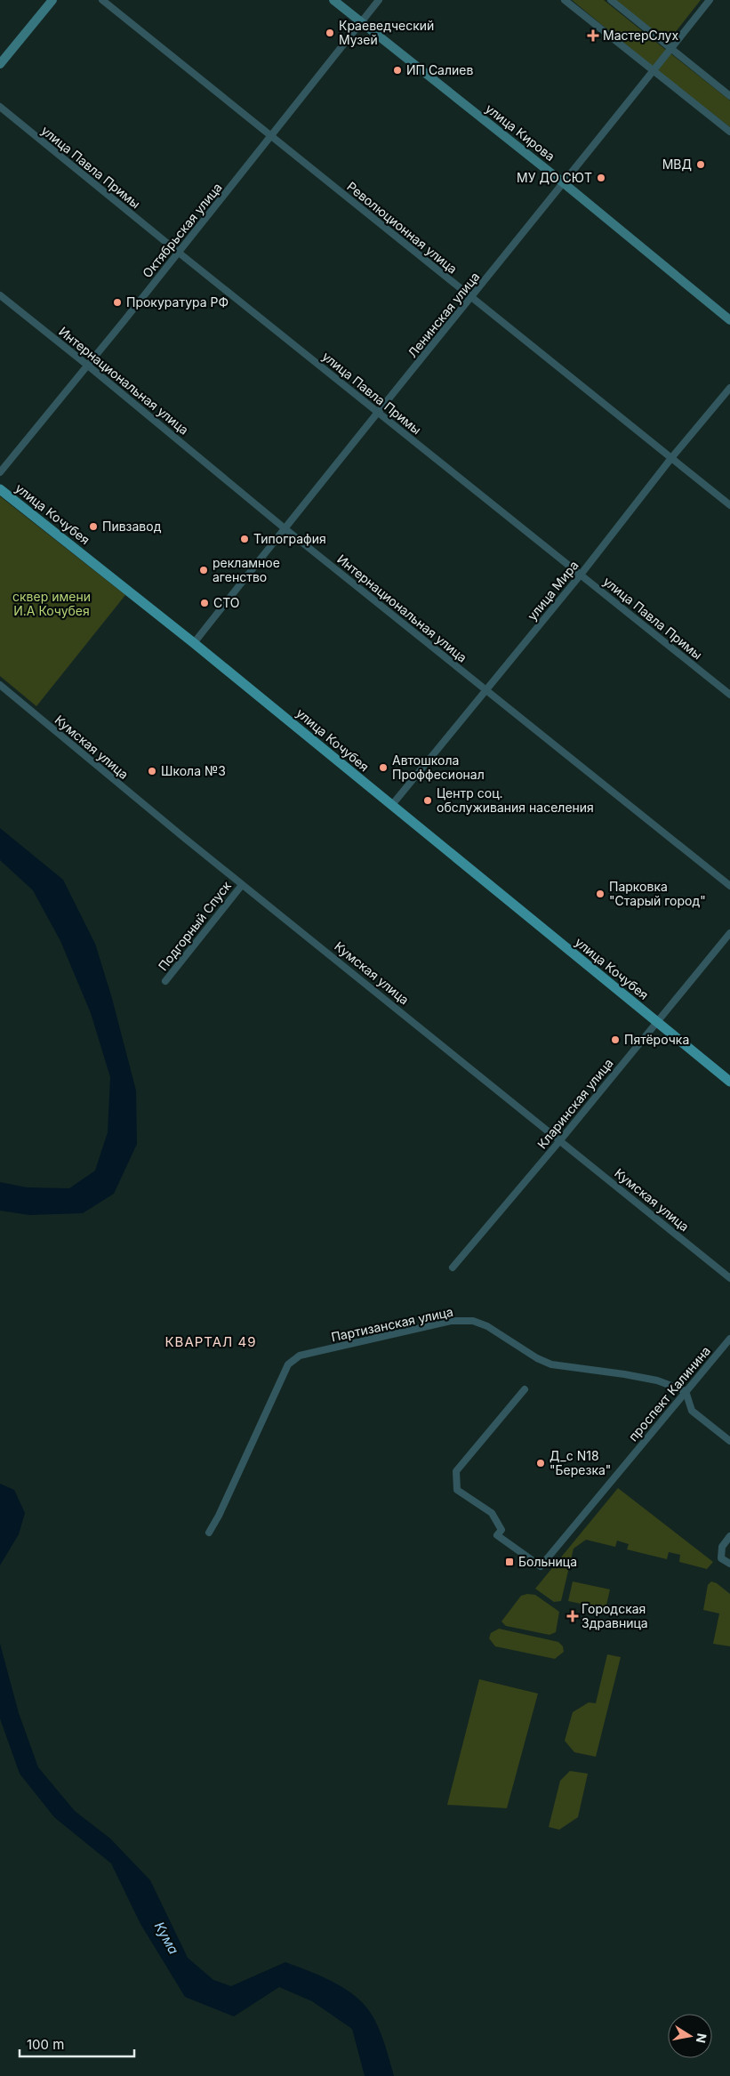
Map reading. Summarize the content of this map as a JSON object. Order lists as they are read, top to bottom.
{
  "streets": {
    "main road": ["улица Кочубея"],
    "street": [
      "улица Кирова",
      "улица Павла Примы",
      "Революционная улица",
      "Октябрьская улица",
      "Ленинская улица",
      "Интернациональная улица",
      "улица Мира",
      "Кумская улица",
      "Подгорный Спуск",
      "Кларинская улица",
      "Партизанская улица",
      "проспект Калинина"
    ]
  },
  "crossings": [
    ["улица Кирова", "Октябрьская улица"],
    ["улица Кирова", "Ленинская улица"],
    ["улица Павла Примы", "Октябрьская улица"],
    ["улица Павла Примы", "Ленинская улица"],
    ["улица Павла Примы", "улица Мира"],
    ["Революционная улица", "Октябрьская улица"],
    ["Революционная улица", "Ленинская улица"],
    ["Революционная улица", "улица Мира"],
    ["Октябрьская улица", "Интернациональная улица"],
    ["Ленинская улица", "Интернациональная улица"],
    ["Ленинская улица", "улица Кочубея"],
    ["Интернациональная улица", "улица Мира"],
    ["улица Кочубея", "улица Мира"],
    ["улица Кочубея", "Кларинская улица"],
    ["Кумская улица", "Подгорный Спуск"],
    ["Кумская улица", "Кларинская улица"],
    ["Партизанская улица", "проспект Калинина"]
  ],
  "districts": ["КВАРТАЛ 49"],
  "water": ["Кума"],
  "parks": ["сквер имени И.А Кочубея"],
  "places": {
    "other": [
      "Краеведческий Музей",
      "ИП Салиев",
      "МВД",
      "МУ ДО СЮТ",
      "Прокуратура РФ",
      "Пивзавод",
      "Типография",
      "рекламное агенство",
      "СТО",
      "Автошкола Проффесионал",
      "Школа №3",
      "Центр соц. обслуживания населения",
      "Парковка \"Старый город\"",
      "Пятёрочка",
      "Д_с N18 \"Березка\""
    ],
    "health": ["МастерСлух", "Городская Здравница"],
    "transit": ["Больница"]
  },
  "scale_bar": "100 m",
  "north": "right"
}
